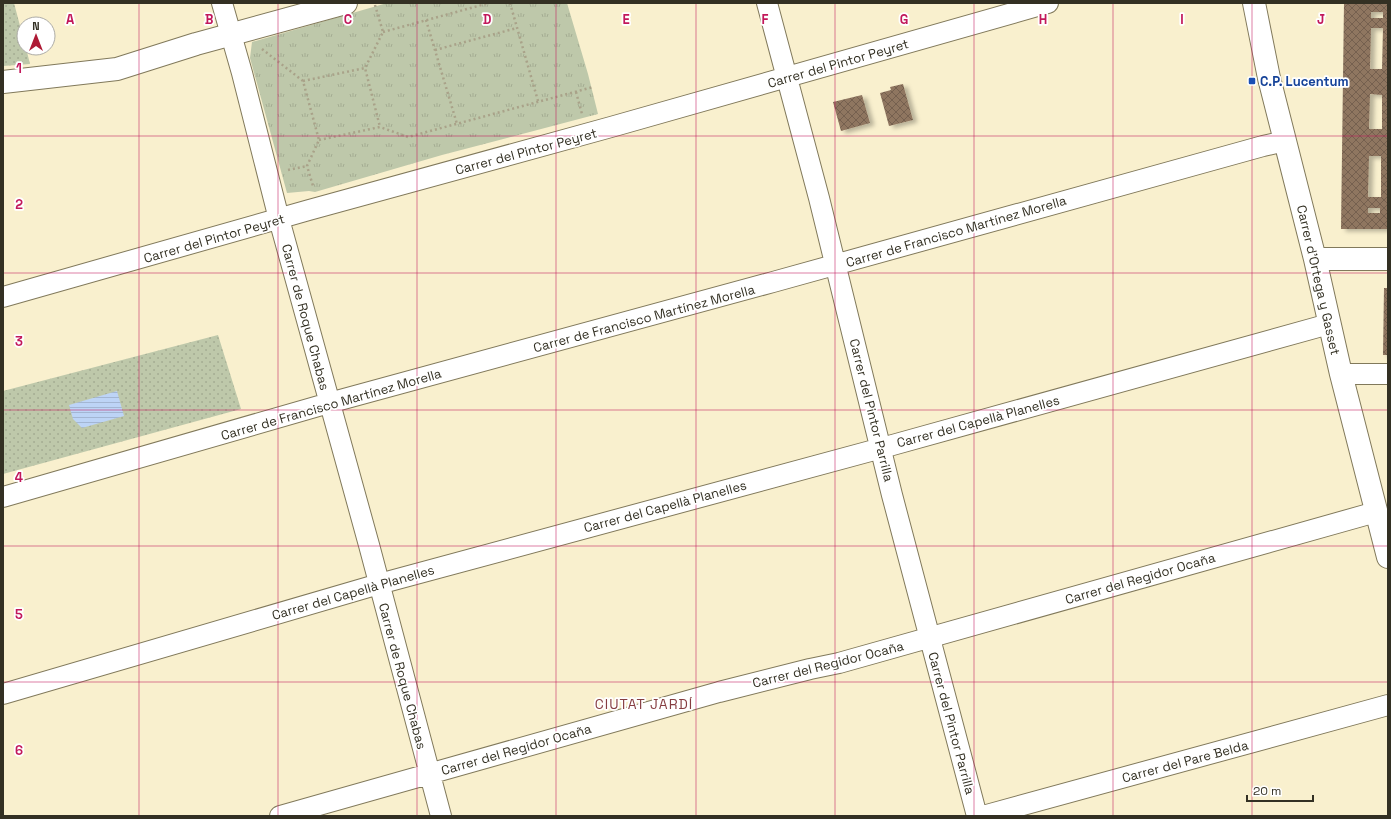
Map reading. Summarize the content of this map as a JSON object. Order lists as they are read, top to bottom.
{
  "streets": {
    "street": [
      "Carrer del Pintor Peyret",
      "Carrer de Francisco Martínez Morella",
      "Carrer d'Ortega y Gasset",
      "Carrer de Roque Chabas",
      "Carrer del Pintor Parrilla",
      "Carrer del Capellà Planelles",
      "Carrer del Regidor Ocaña",
      "Carrer del Pare Belda"
    ]
  },
  "crossings": [
    ["Carrer del Pintor Peyret", "Carrer de Roque Chabas"],
    ["Carrer del Pintor Peyret", "Carrer del Pintor Parrilla"],
    ["Carrer de Francisco Martínez Morella", "Carrer d'Ortega y Gasset"],
    ["Carrer de Francisco Martínez Morella", "Carrer de Roque Chabas"],
    ["Carrer de Francisco Martínez Morella", "Carrer del Pintor Parrilla"],
    ["Carrer d'Ortega y Gasset", "Carrer del Capellà Planelles"],
    ["Carrer d'Ortega y Gasset", "Carrer del Regidor Ocaña"],
    ["Carrer de Roque Chabas", "Carrer del Capellà Planelles"],
    ["Carrer de Roque Chabas", "Carrer del Regidor Ocaña"],
    ["Carrer del Pintor Parrilla", "Carrer del Capellà Planelles"],
    ["Carrer del Pintor Parrilla", "Carrer del Regidor Ocaña"]
  ],
  "districts": ["CIUTAT JARDÍ"],
  "places": {
    "transit": ["C.P. Lucentum"]
  },
  "scale_bar": "20 m",
  "north": "top",
  "grid": {
    "columns": [
      "A",
      "B",
      "C",
      "D",
      "E",
      "F",
      "G",
      "H",
      "I",
      "J"
    ],
    "rows": [
      "1",
      "2",
      "3",
      "4",
      "5",
      "6"
    ]
  }
}
